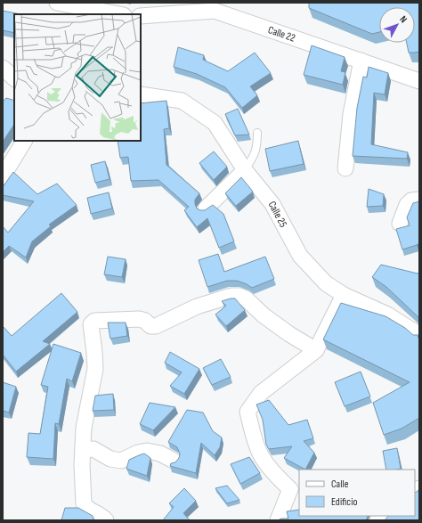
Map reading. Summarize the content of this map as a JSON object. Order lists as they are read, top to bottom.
{
  "streets": {
    "street": ["Calle 22", "Calle 25"]
  },
  "legend": ["Calle", "Edificio"],
  "north": "top right"
}
